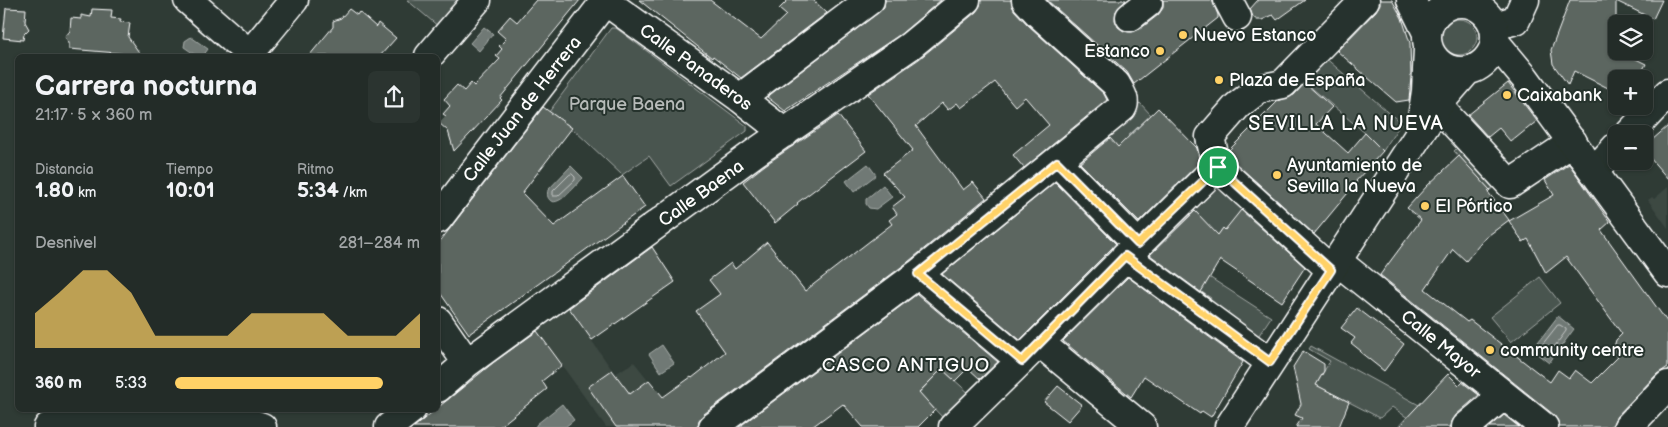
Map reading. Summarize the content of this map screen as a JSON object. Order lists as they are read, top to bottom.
{
  "streets": {
    "street": [
      "Calle Panaderos",
      "Calle Juan de Herrera",
      "Calle Baena",
      "Calle Mayor"
    ]
  },
  "crossings": [
    ["Calle Panaderos", "Calle Juan de Herrera"],
    ["Calle Panaderos", "Calle Baena"]
  ],
  "districts": ["SEVILLA LA NUEVA", "CASCO ANTIGUO"],
  "parks": ["Parque Baena"],
  "places": [
    "Nuevo Estanco",
    "Estanco",
    "Plaza de España",
    "Caixabank",
    "Ayuntamiento de Sevilla la Nueva",
    "El Pórtico",
    "community centre"
  ],
  "page": {
    "map_buttons": ["+", "−"],
    "heading": ["Carrera nocturna", "21:17 · 5 × 360 m"],
    "stats": [
      ["Distancia", "1.80 km"],
      ["Tiempo", "10:01"],
      ["Ritmo", "5:34 /km"]
    ],
    "chart": ["Desnivel", "281–284 m"],
    "list": [
      {
        "name": "360 m",
        "note": "5:33"
      }
    ]
  }
}
